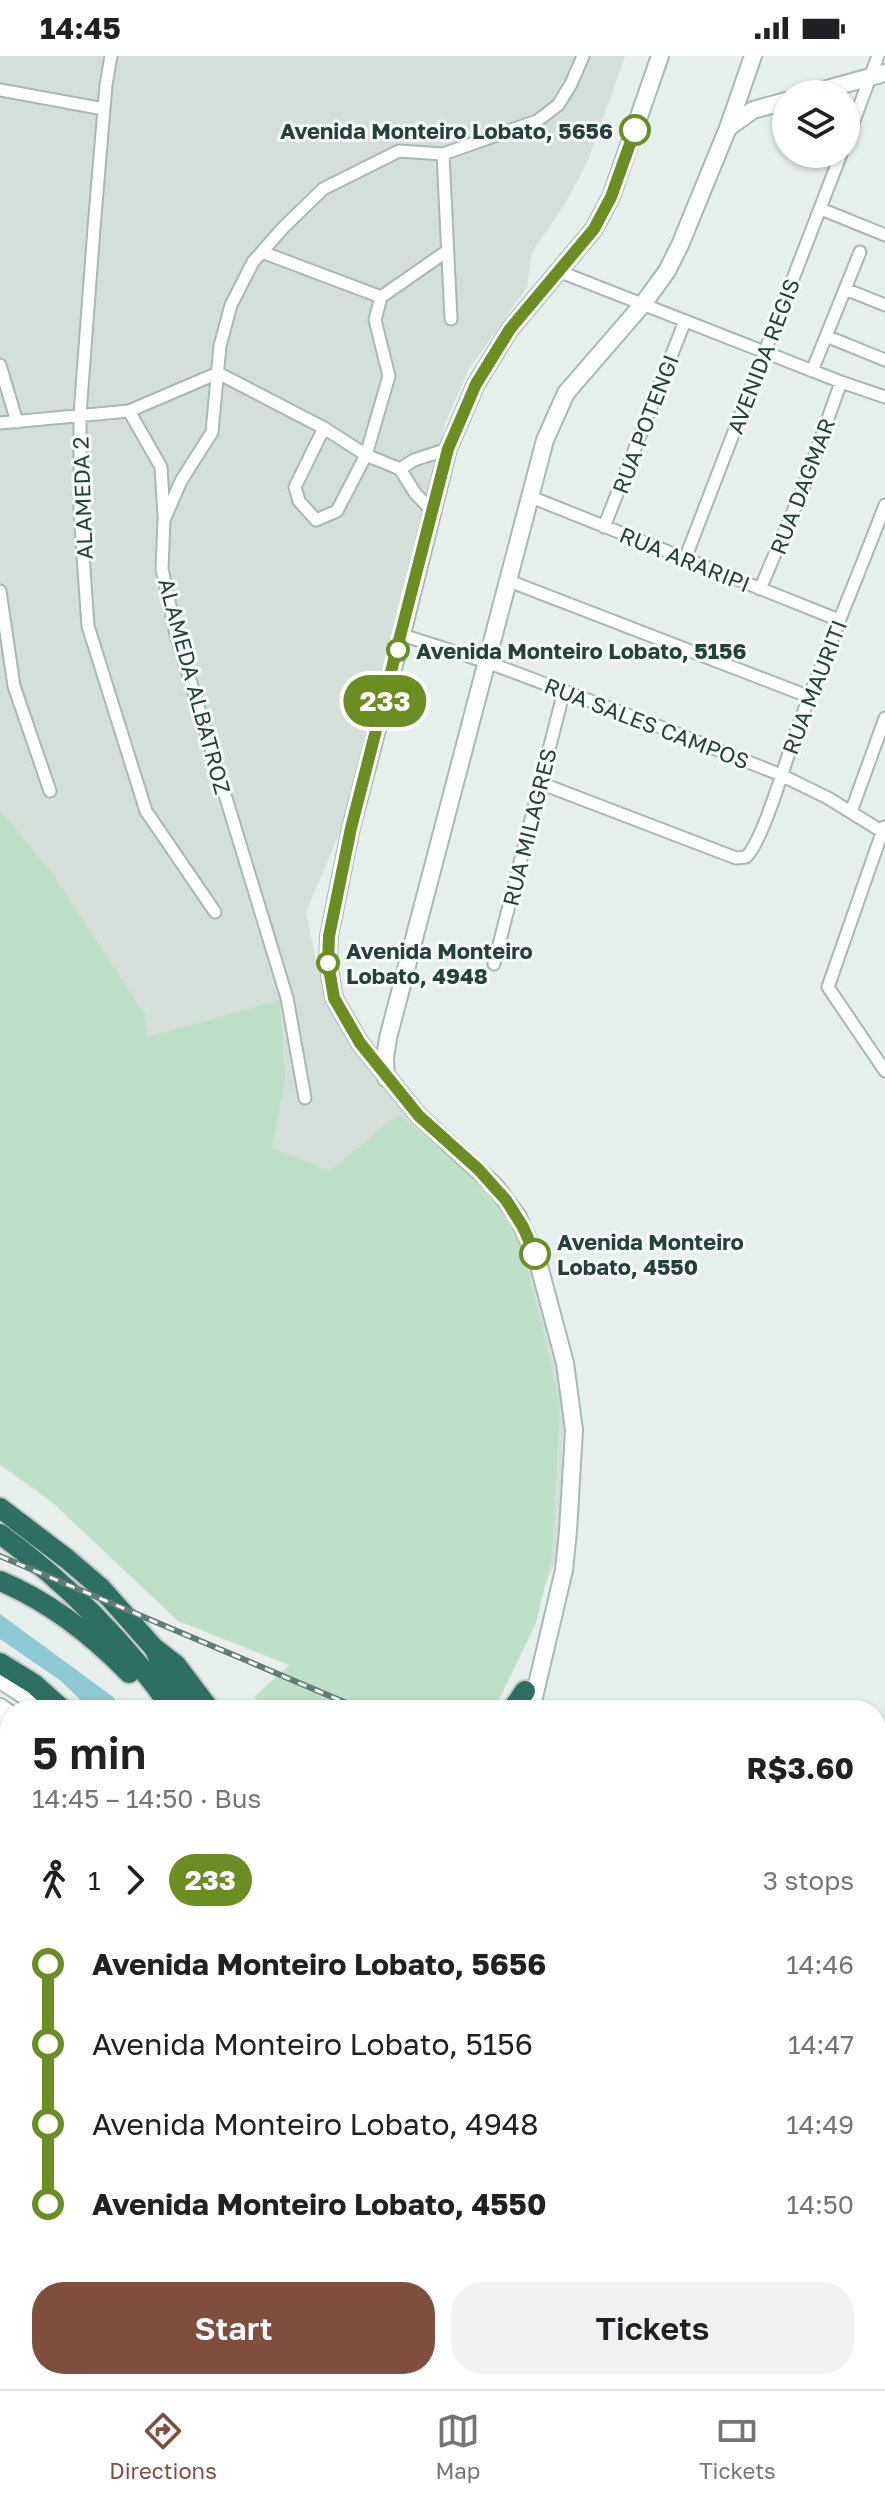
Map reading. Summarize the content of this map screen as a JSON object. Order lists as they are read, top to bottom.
{
  "streets": {
    "street": [
      "AVENIDA REGIS",
      "RUA POTENGI",
      "RUA DAGMAR",
      "ALAMEDA 2",
      "RUA ARARIPI",
      "ALAMEDA ALBATROZ",
      "RUA MAURITI",
      "RUA SALES CAMPOS",
      "RUA MILAGRES"
    ]
  },
  "crossings": [
    ["AVENIDA REGIS", "RUA ARARIPI"],
    ["RUA POTENGI", "RUA ARARIPI"],
    ["RUA DAGMAR", "RUA ARARIPI"],
    ["RUA ARARIPI", "RUA MAURITI"],
    ["RUA MAURITI", "RUA SALES CAMPOS"],
    ["RUA MAURITI", "RUA MILAGRES"],
    ["RUA SALES CAMPOS", "RUA MILAGRES"]
  ],
  "places": [
    "Avenida Monteiro Lobato, 5656",
    "Avenida Monteiro Lobato, 5156",
    "Avenida Monteiro Lobato, 4948",
    "Avenida Monteiro Lobato, 4550"
  ],
  "lines": ["bus line 233"],
  "page": {
    "status": "14:45",
    "on_map": "233",
    "heading": ["5 min", "14:45 – 14:50 · Bus", "R$3.60"],
    "legs": ["1", "233", "3 stops"],
    "list": [
      {
        "name": "Avenida Monteiro Lobato, 5656",
        "value": "14:46"
      },
      {
        "name": "Avenida Monteiro Lobato, 5156",
        "value": "14:47"
      },
      {
        "name": "Avenida Monteiro Lobato, 4948",
        "value": "14:49"
      },
      {
        "name": "Avenida Monteiro Lobato, 4550",
        "value": "14:50"
      }
    ],
    "buttons": ["Start", "Tickets"],
    "tabs": ["Directions", "Map", "Tickets"]
  }
}
